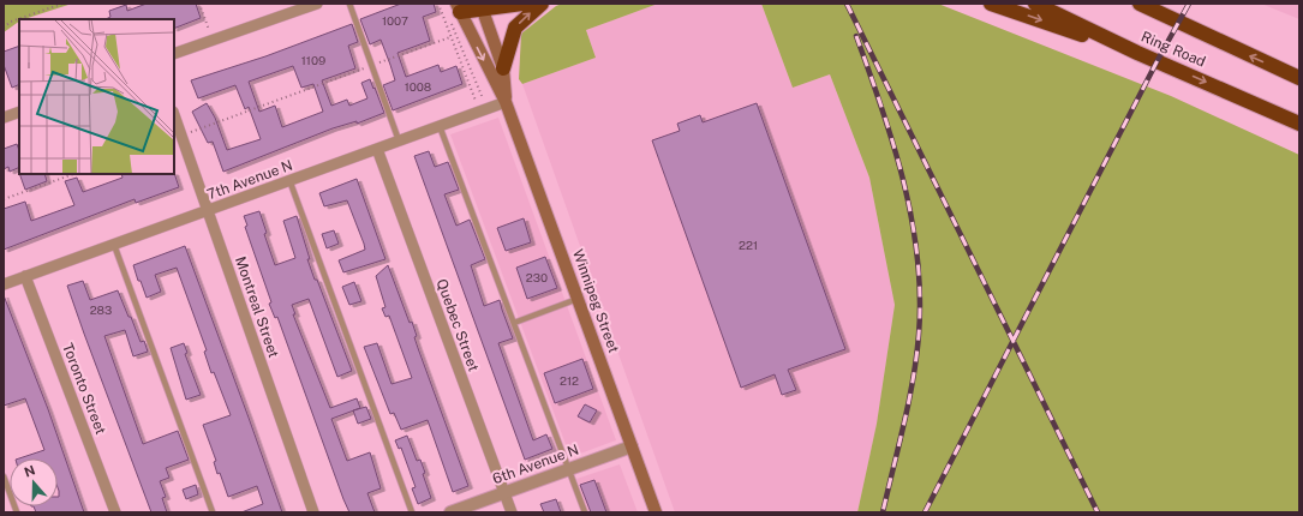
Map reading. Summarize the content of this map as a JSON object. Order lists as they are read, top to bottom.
{
  "streets": {
    "highway": ["Ring Road"],
    "main road": ["Winnipeg Street"],
    "street": [
      "7th Avenue N",
      "Montreal Street",
      "Quebec Street",
      "Toronto Street",
      "6th Avenue N"
    ]
  },
  "crossings": [
    ["7th Avenue N", "Winnipeg Street"],
    ["7th Avenue N", "Montreal Street"],
    ["7th Avenue N", "Quebec Street"],
    ["7th Avenue N", "Toronto Street"],
    ["Winnipeg Street", "6th Avenue N"],
    ["Quebec Street", "6th Avenue N"]
  ],
  "house_numbers": [
    "1007",
    "1109",
    "1008",
    "221",
    "230",
    "283",
    "212"
  ],
  "north": "top"
}
